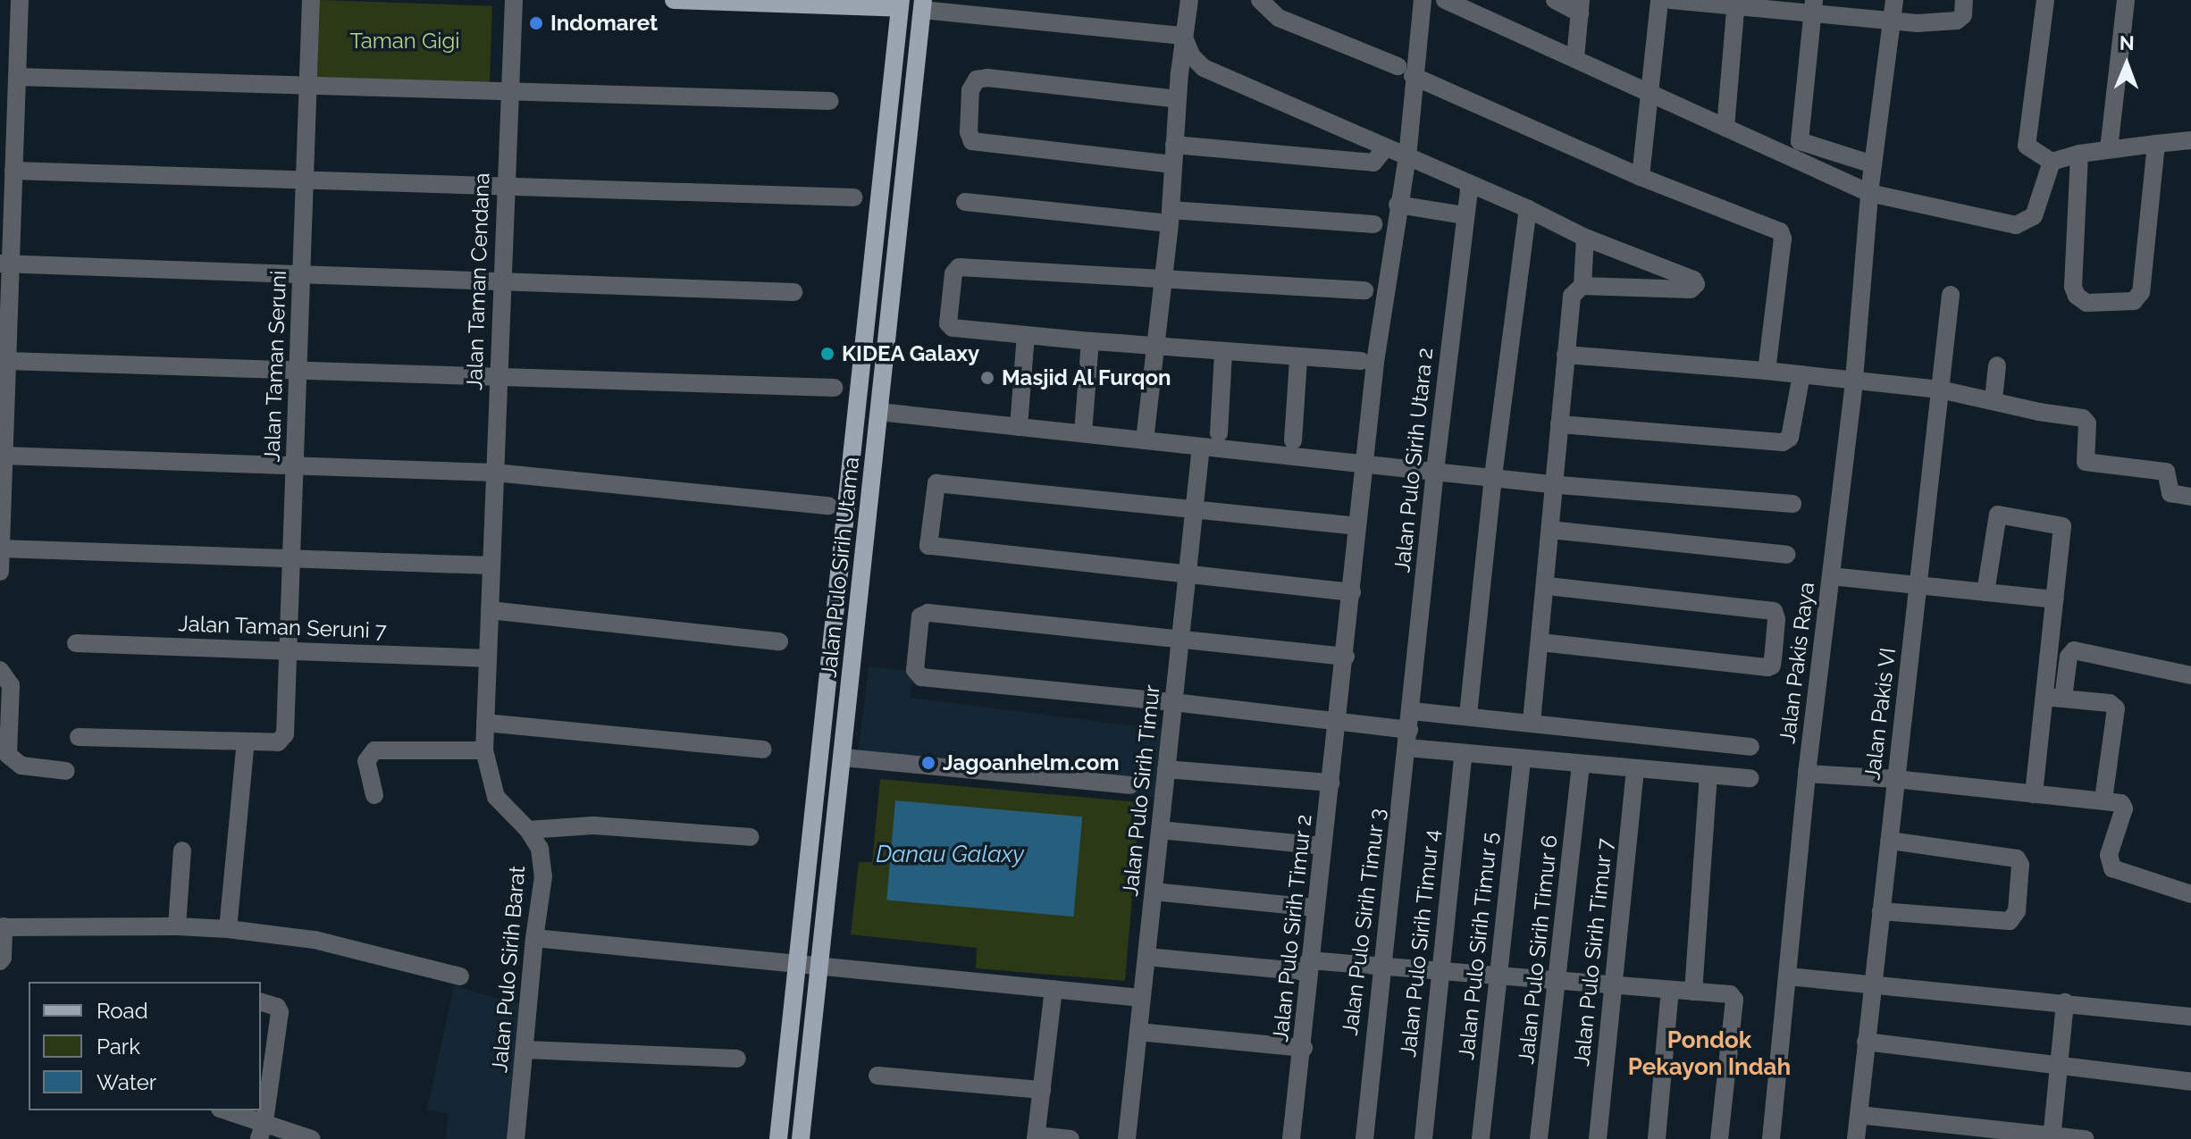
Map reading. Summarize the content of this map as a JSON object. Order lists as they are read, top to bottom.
{
  "streets": {
    "main road": ["Jalan Pulo Sirih Utama"],
    "street": [
      "Jalan Taman Cendana",
      "Jalan Taman Seruni",
      "Jalan Pulo Sirih Utara 2",
      "Jalan Taman Seruni 7",
      "Jalan Pakis Raya",
      "Jalan Pakis VI",
      "Jalan Pulo Sirih Timur",
      "Jalan Pulo Sirih Timur 3",
      "Jalan Pulo Sirih Timur 2",
      "Jalan Pulo Sirih Timur 4",
      "Jalan Pulo Sirih Timur 5",
      "Jalan Pulo Sirih Timur 6",
      "Jalan Pulo Sirih Timur 7",
      "Jalan Pulo Sirih Barat"
    ]
  },
  "crossings": [
    ["Jalan Taman Cendana", "Jalan Pulo Sirih Barat"],
    ["Jalan Taman Seruni", "Jalan Taman Seruni 7"],
    ["Jalan Pulo Sirih Utara 2", "Jalan Pulo Sirih Timur 3"],
    ["Jalan Taman Seruni 7", "Jalan Pulo Sirih Barat"]
  ],
  "districts": ["Pondok Pekayon Indah"],
  "water": ["Danau Galaxy"],
  "parks": ["Taman Gigi"],
  "places": [
    "Indomaret",
    "KIDEA Galaxy",
    "Masjid Al Furqon",
    "Jagoanhelm.com"
  ],
  "legend": ["Road", "Park", "Water"],
  "north": "top"
}
